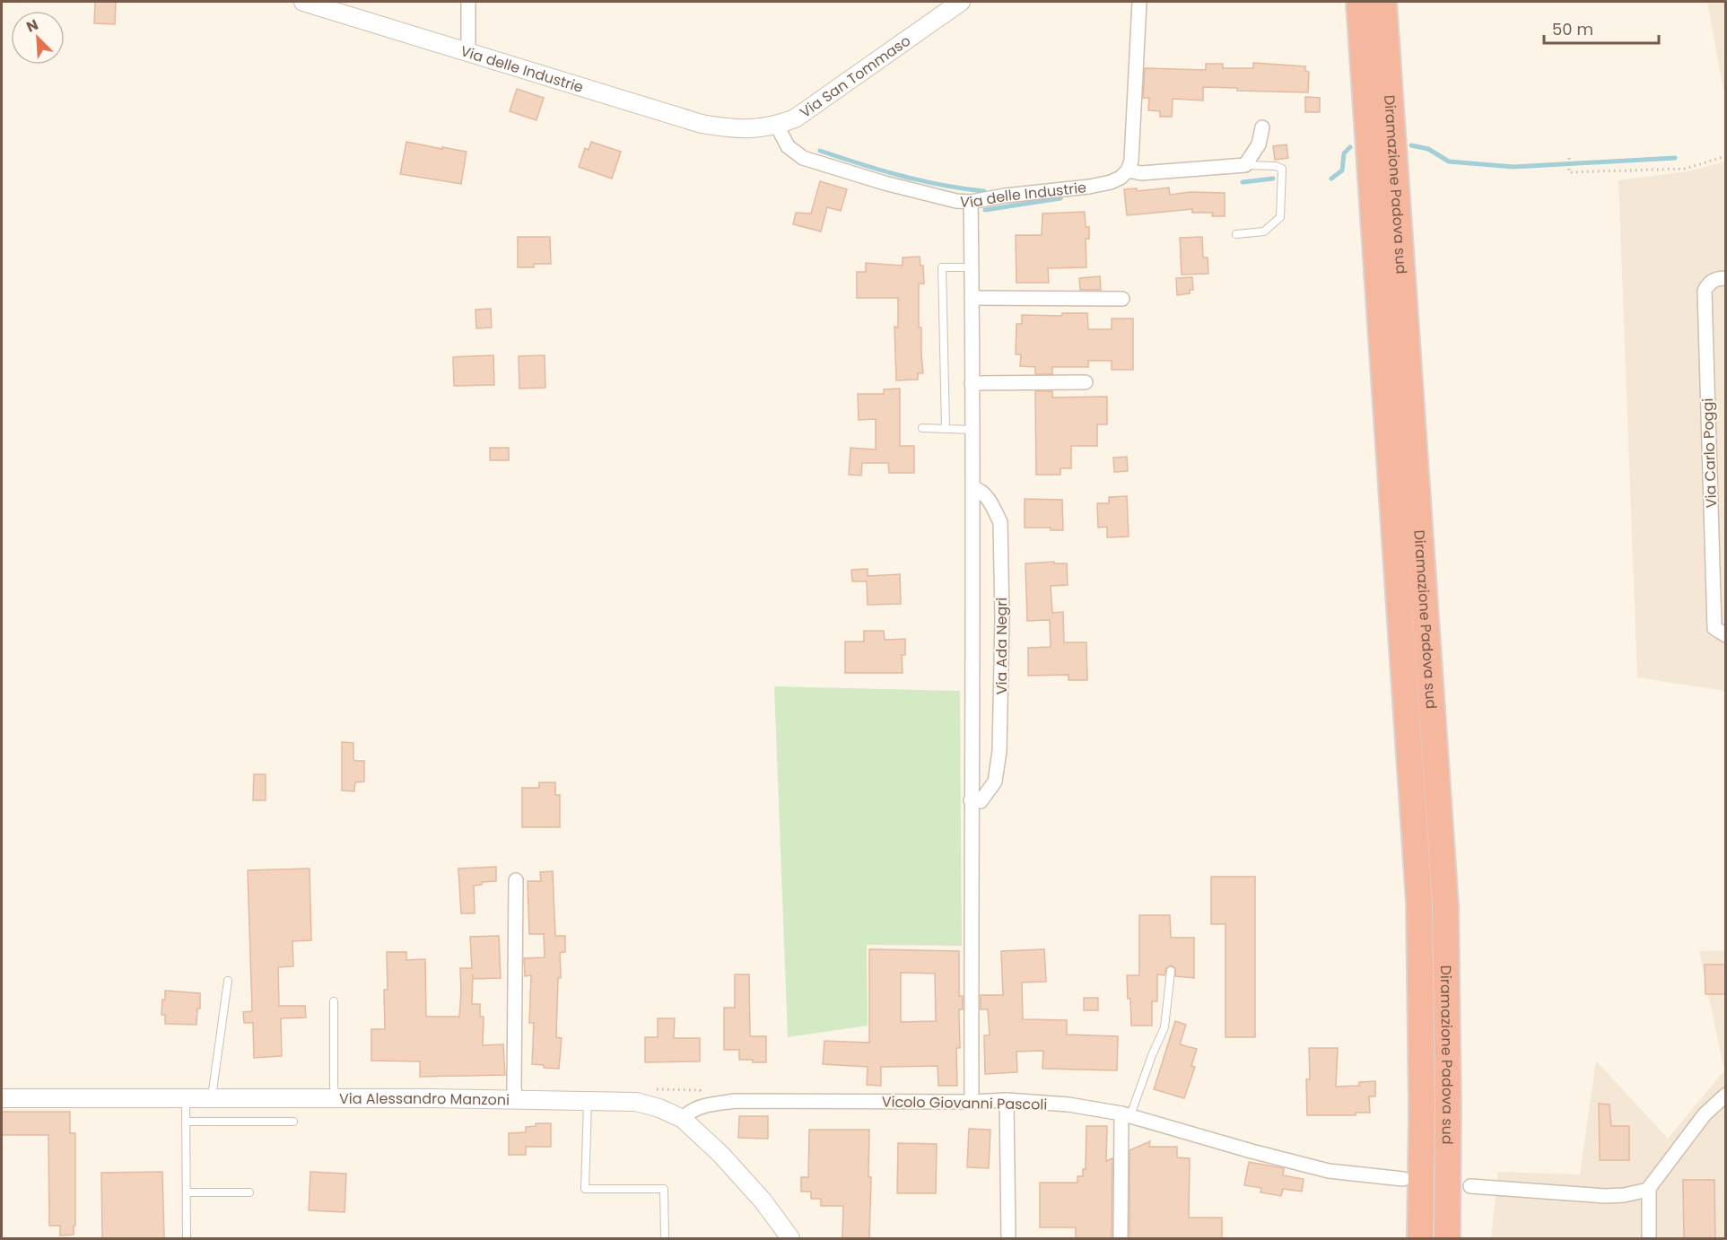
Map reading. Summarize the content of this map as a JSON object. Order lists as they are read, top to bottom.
{
  "streets": {
    "highway": ["Diramazione Padova sud"],
    "street": [
      "Via delle Industrie",
      "Via San Tommaso",
      "Via Carlo Poggi",
      "Via Ada Negri",
      "Via Alessandro Manzoni",
      "Vicolo Giovanni Pascoli"
    ]
  },
  "crossings": [
    ["Via delle Industrie", "Via San Tommaso"],
    ["Via delle Industrie", "Via Ada Negri"],
    ["Via Ada Negri", "Vicolo Giovanni Pascoli"],
    ["Via Alessandro Manzoni", "Vicolo Giovanni Pascoli"]
  ],
  "scale_bar": "50 m",
  "north": "top left"
}
